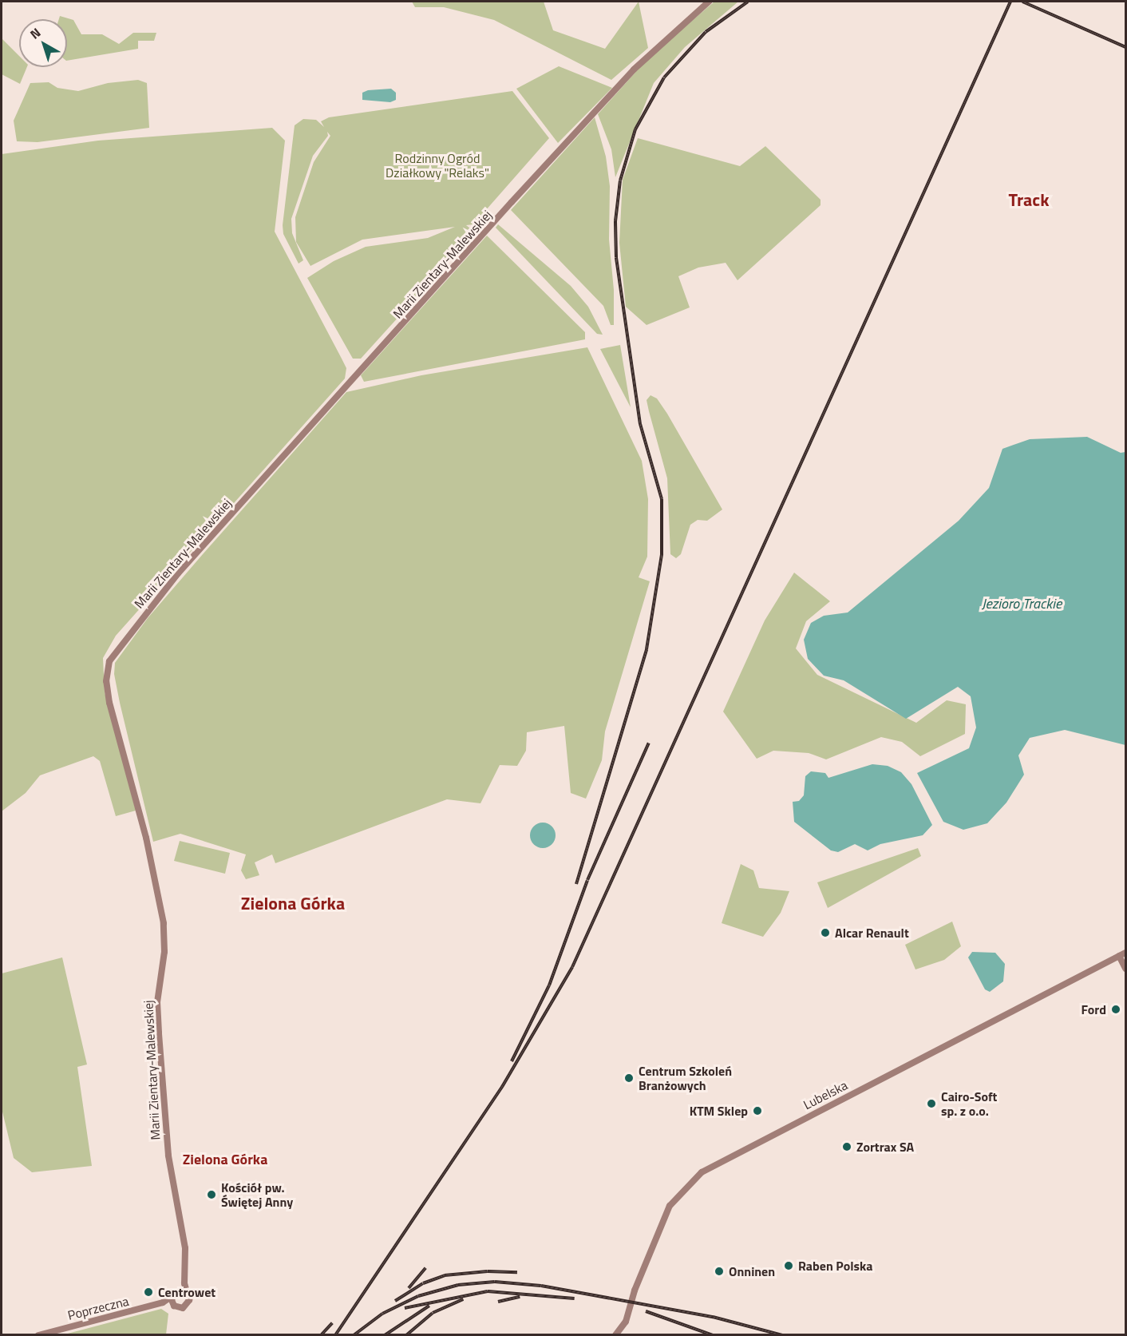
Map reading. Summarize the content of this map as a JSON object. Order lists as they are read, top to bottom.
{
  "streets": {
    "street": ["Marii Zientary-Malewskiej", "Lubelska", "Poprzeczna"]
  },
  "crossings": [
    ["Marii Zientary-Malewskiej", "Poprzeczna"]
  ],
  "districts": ["Track", "Zielona Górka", "Zielona Górka"],
  "water": ["Jezioro Trackie"],
  "parks": ["Rodzinny Ogród Działkowy \"Relaks\""],
  "places": [
    "Alcar Renault",
    "Ford",
    "Centrum Szkoleń Branżowych",
    "Cairo-Soft sp. z o.o.",
    "KTM Sklep",
    "Zortrax SA",
    "Kościół pw. Świętej Anny",
    "Raben Polska",
    "Onninen",
    "Centrowet"
  ],
  "north": "top left"
}
